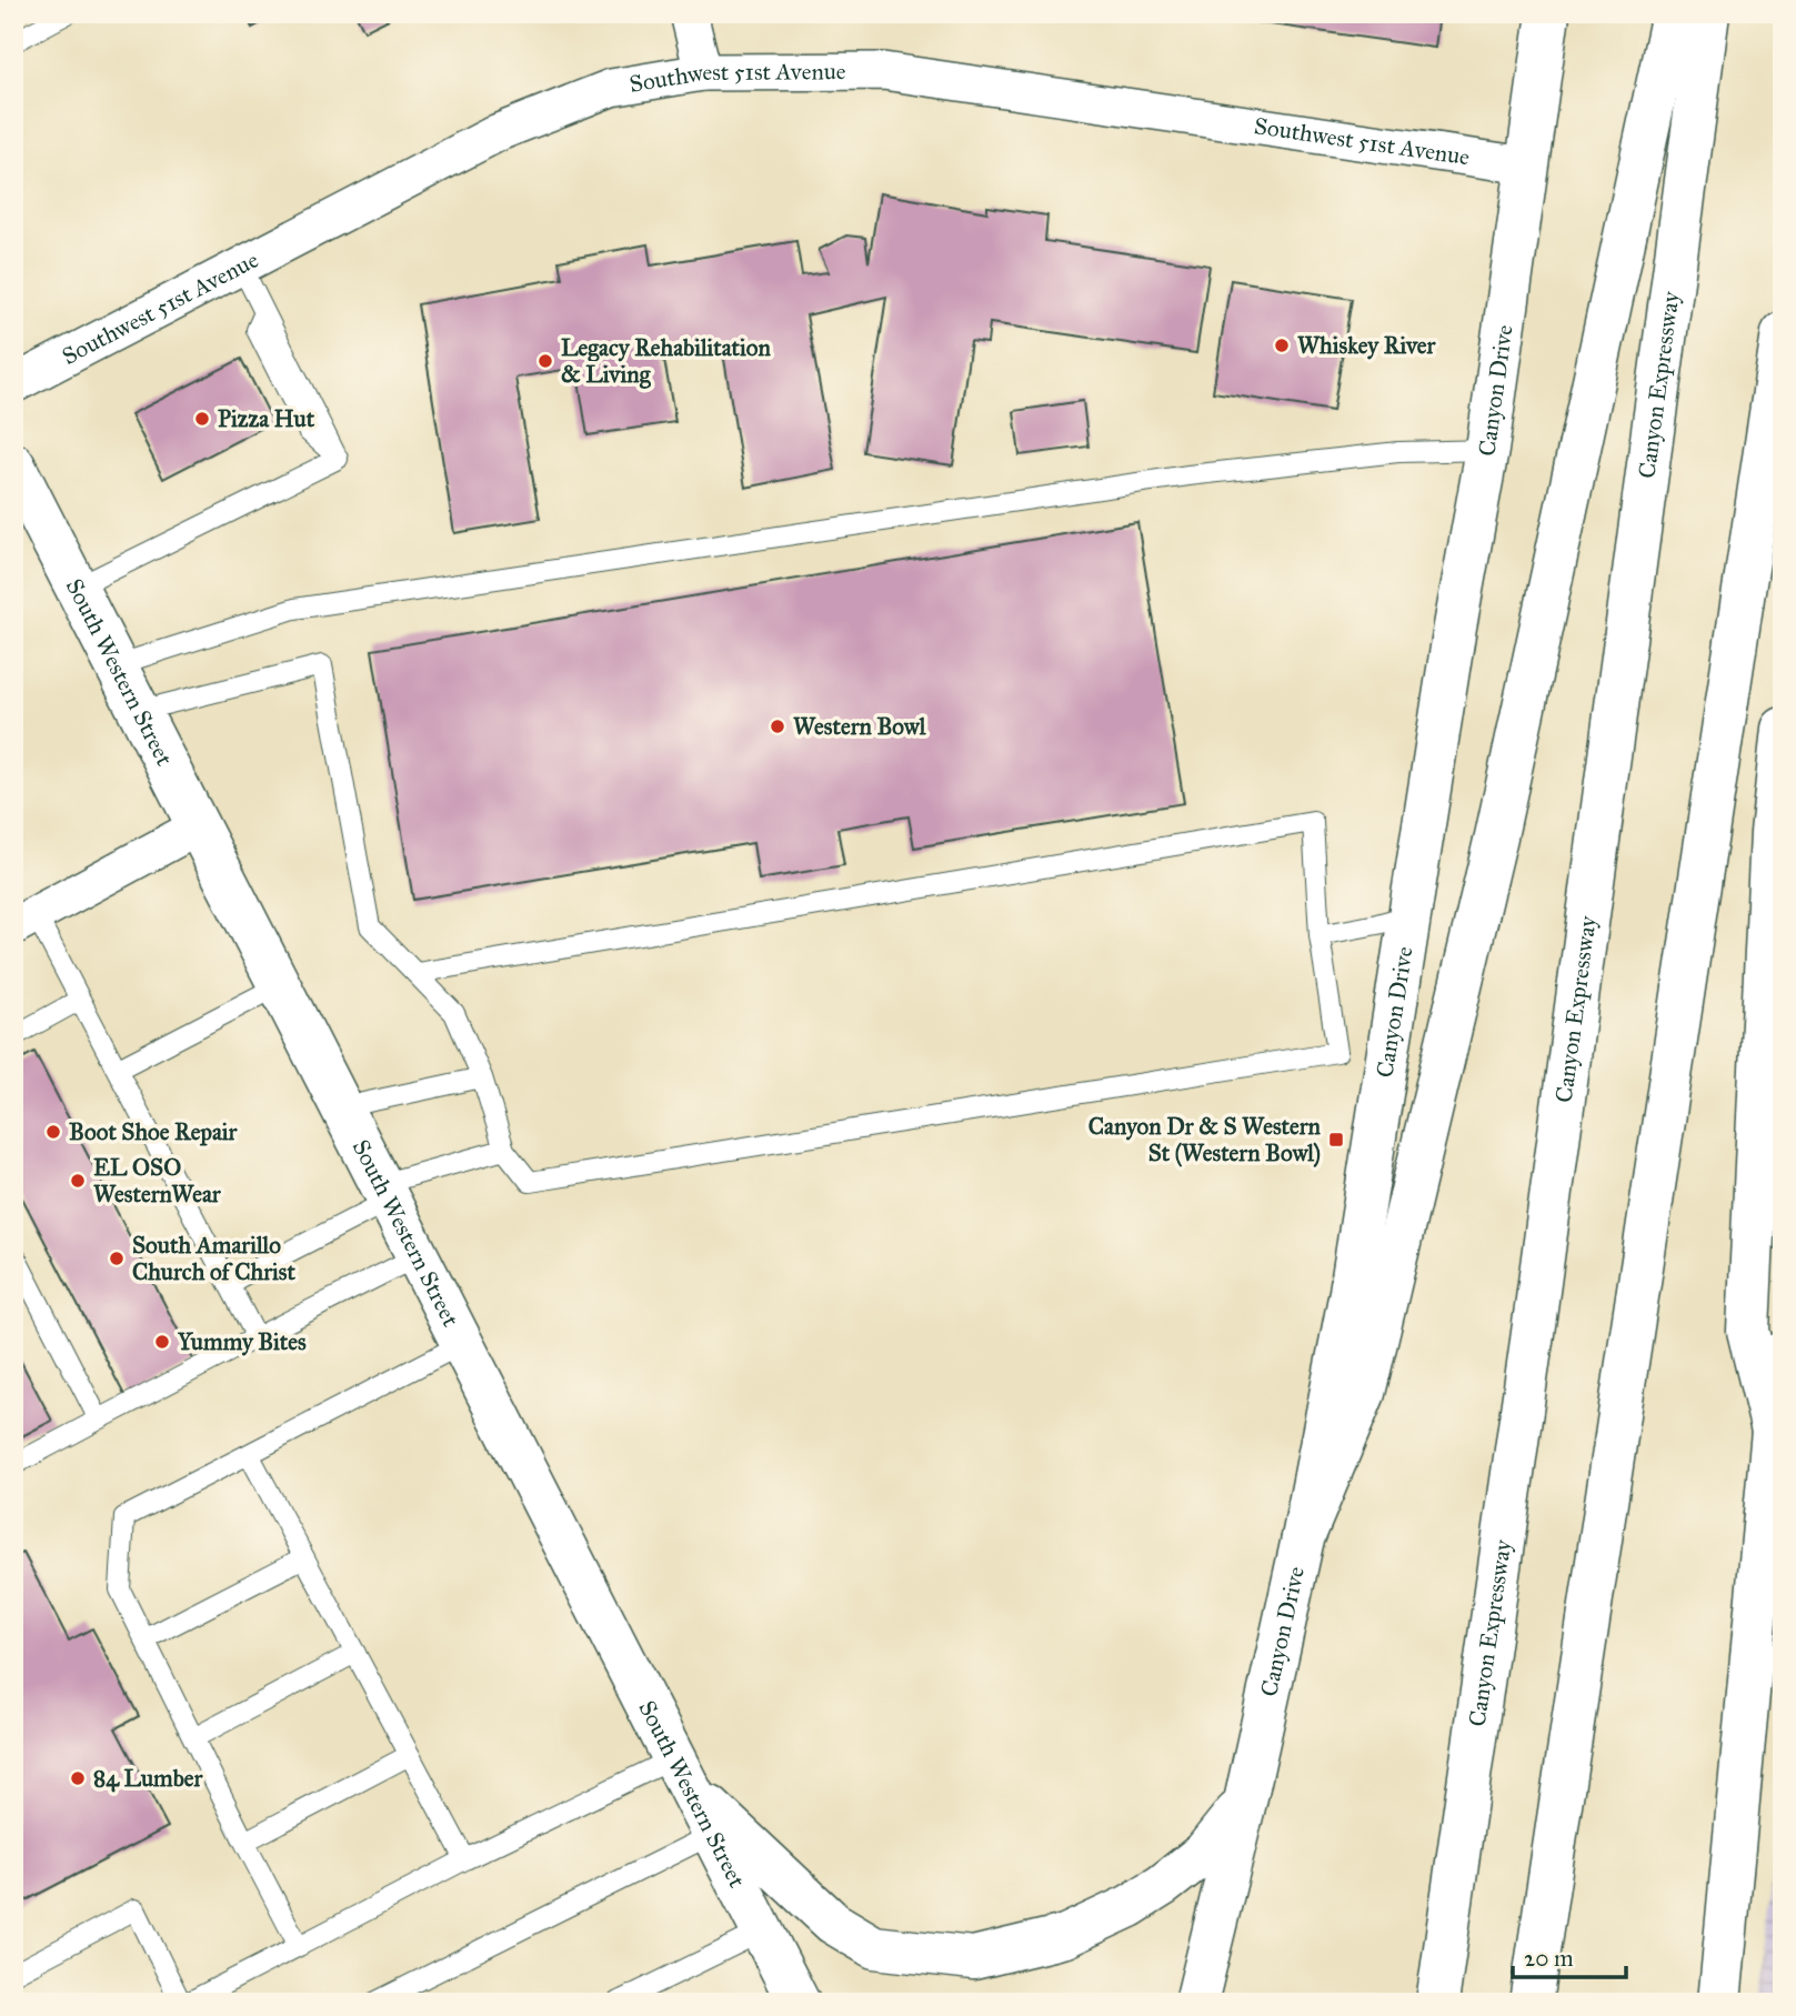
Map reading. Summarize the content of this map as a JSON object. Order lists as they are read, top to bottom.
{
  "streets": {
    "main road": ["Canyon Expressway", "Canyon Drive", "South Western Street"],
    "street": ["Southwest 51st Avenue"]
  },
  "crossings": [
    ["Southwest 51st Avenue", "Canyon Drive"]
  ],
  "places": {
    "other": [
      "Whiskey River",
      "Legacy Rehabilitation & Living",
      "Pizza Hut",
      "Western Bowl",
      "Boot Shoe Repair",
      "EL OSO WesternWear",
      "South Amarillo Church of Christ",
      "Yummy Bites",
      "84 Lumber"
    ],
    "transit": ["Canyon Dr & S Western St (Western Bowl)"]
  },
  "scale_bar": "20 m"
}
